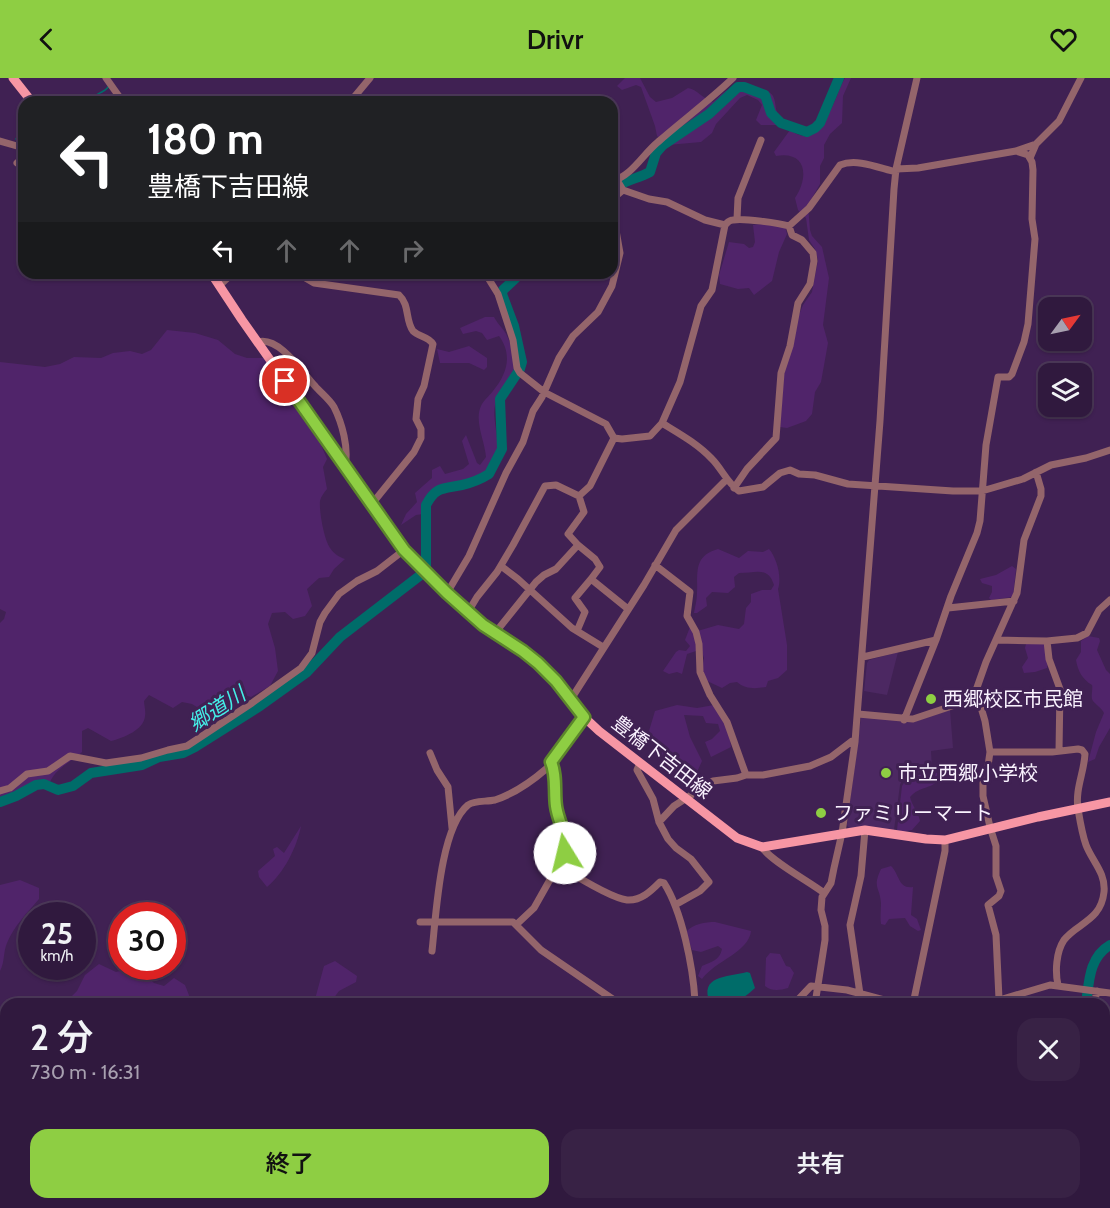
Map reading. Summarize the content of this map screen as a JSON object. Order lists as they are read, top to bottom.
{
  "streets": {
    "main road": ["豊橋下吉田線"]
  },
  "water": ["郷道川"],
  "places": ["西郷校区市民館", "市立西郷小学校", "ファミリーマート"],
  "north": "top right",
  "page": {
    "header": "Drivr",
    "turn": ["180 m", "豊橋下吉田線"],
    "speed": "25 km/h",
    "limit": "30",
    "heading": ["2 分", "730 m · 16:31"],
    "buttons": ["終了", "共有"]
  }
}
